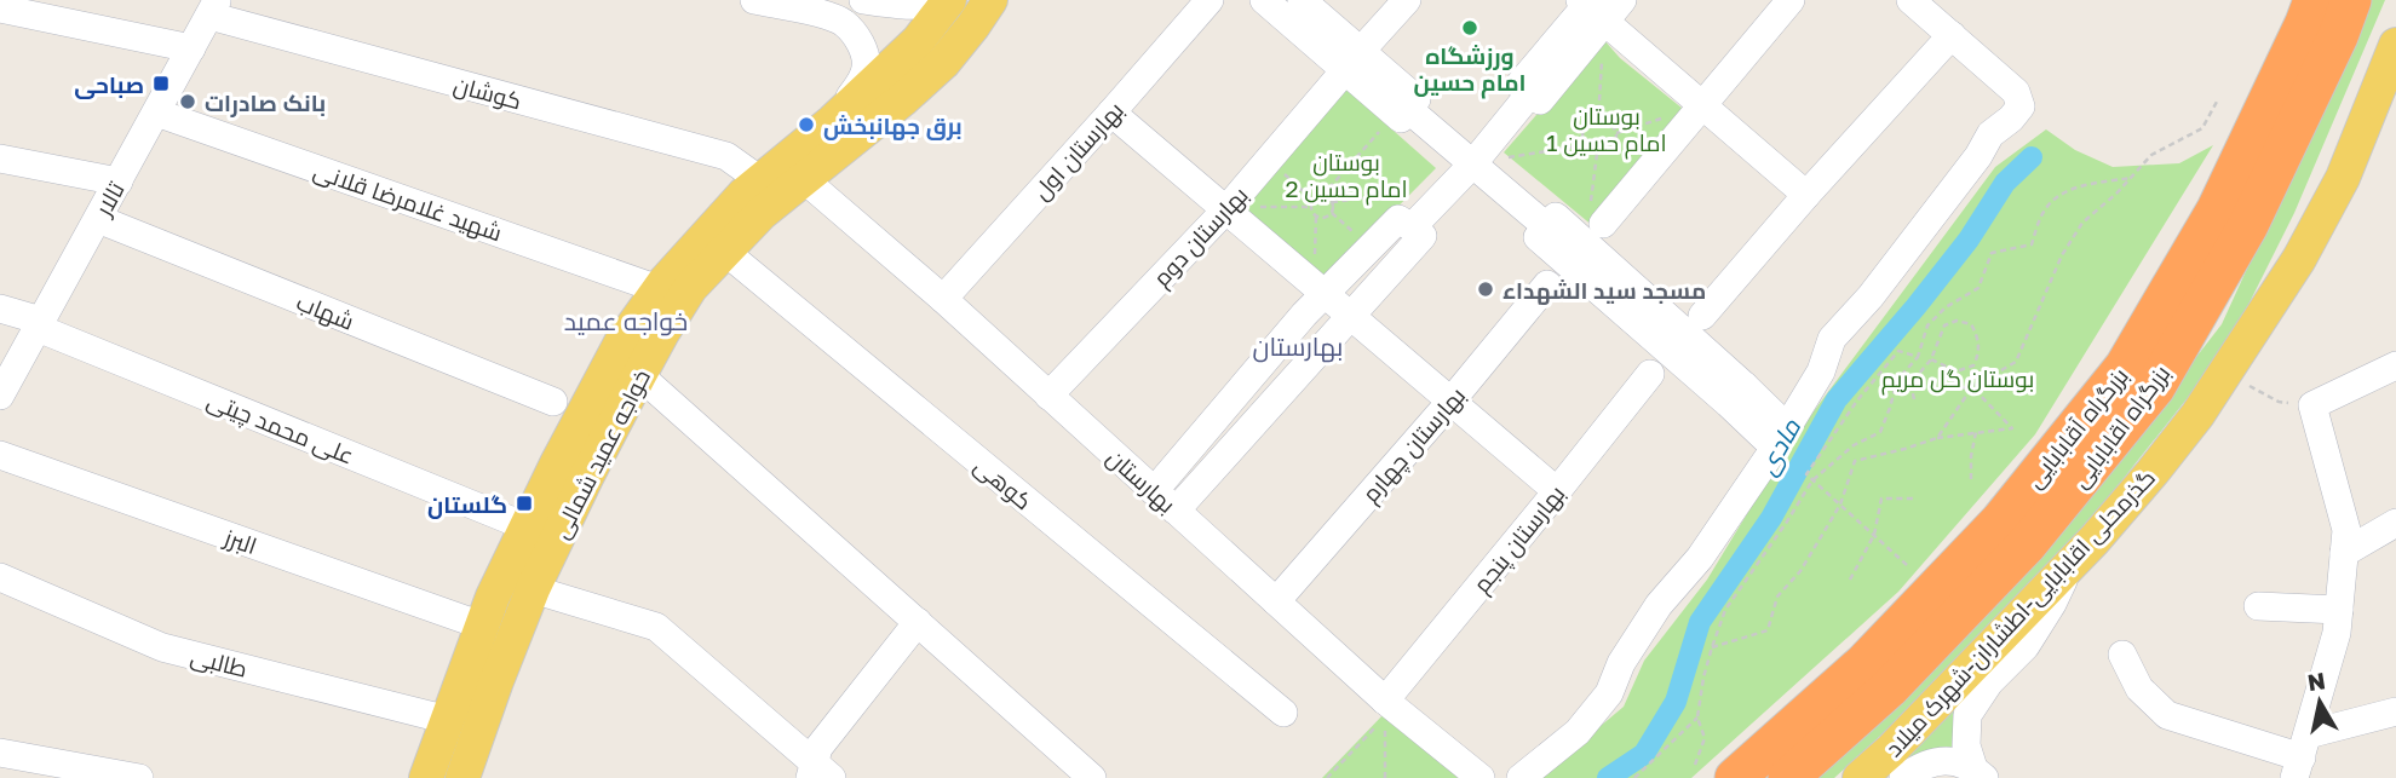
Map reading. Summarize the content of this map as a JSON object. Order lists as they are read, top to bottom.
{
  "streets": {
    "highway": ["بزرگراه اقابابایی", "بزرگراه آقابابایی"],
    "main road": ["خواجه عمید شمالی", "گذرمحلی اقابابایی-اطشاران-شهرک میلاد"],
    "street": [
      "کوشان",
      "بهارستان اول",
      "تالار",
      "شهید غلامرضا قلانی",
      "بهارستان دوم",
      "شهاب",
      "علی محمد چیتی",
      "بهارستان چهارم",
      "بهارستان",
      "کوهی",
      "بهارستان پنجم",
      "البرز",
      "طالبی"
    ]
  },
  "crossings": [
    ["کوشان", "تالار"],
    ["کوشان", "خواجه عمید شمالی"],
    ["بهارستان اول", "بهارستان"],
    ["تالار", "شهید غلامرضا قلانی"],
    ["تالار", "شهاب"],
    ["تالار", "علی محمد چیتی"],
    ["شهید غلامرضا قلانی", "خواجه عمید شمالی"],
    ["بهارستان دوم", "بهارستان"],
    ["علی محمد چیتی", "خواجه عمید شمالی"],
    ["بهارستان چهارم", "بهارستان"],
    ["خواجه عمید شمالی", "بهارستان"],
    ["خواجه عمید شمالی", "کوهی"],
    ["خواجه عمید شمالی", "البرز"],
    ["خواجه عمید شمالی", "طالبی"],
    ["بهارستان", "بهارستان پنجم"]
  ],
  "districts": ["خواجه عمید", "بهارستان"],
  "water": ["مادی"],
  "parks": ["بوستان امام حسین 1", "بوستان امام حسین 2", "بوستان گل مریم"],
  "places": {
    "other": [
      "ورزشگاه امام حسین",
      "بانک صادرات",
      "برق جهانبخش",
      "مسجد سید الشهداء"
    ],
    "transit": ["صباحی", "گلستان"]
  },
  "north": "top"
}
